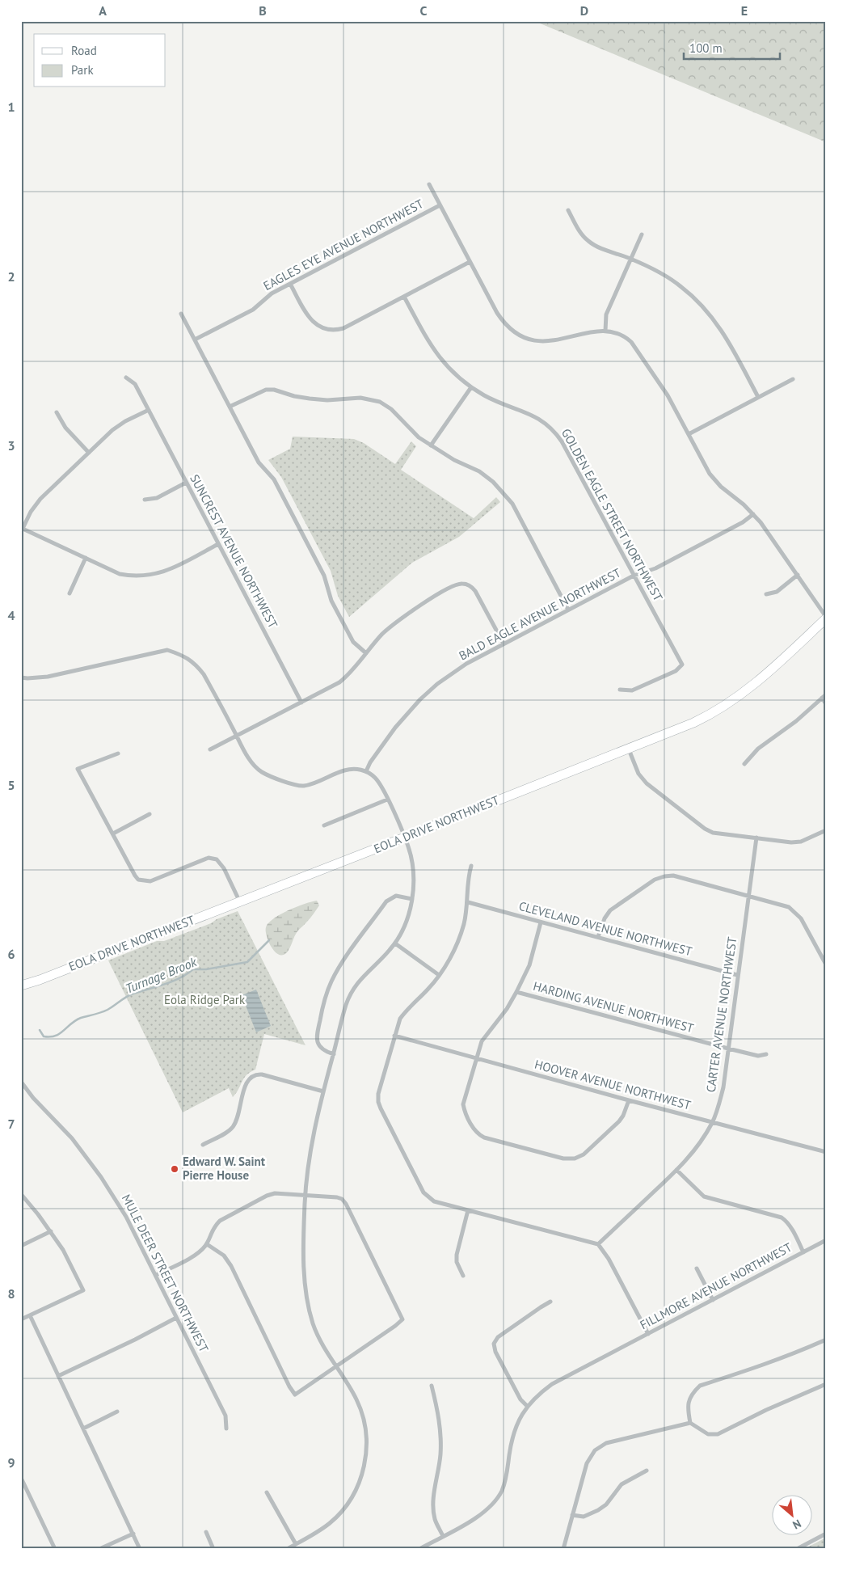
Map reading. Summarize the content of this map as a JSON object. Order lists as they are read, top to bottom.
{
  "streets": {
    "main road": ["EOLA DRIVE NORTHWEST"],
    "street": [
      "EAGLES EYE AVENUE NORTHWEST",
      "GOLDEN EAGLE STREET NORTHWEST",
      "SUNCREST AVENUE NORTHWEST",
      "BALD EAGLE AVENUE NORTHWEST",
      "CLEVELAND AVENUE NORTHWEST",
      "HARDING AVENUE NORTHWEST",
      "CARTER AVENUE NORTHWEST",
      "HOOVER AVENUE NORTHWEST",
      "MULE DEER STREET NORTHWEST",
      "FILLMORE AVENUE NORTHWEST"
    ]
  },
  "crossings": [
    ["GOLDEN EAGLE STREET NORTHWEST", "BALD EAGLE AVENUE NORTHWEST"],
    ["CLEVELAND AVENUE NORTHWEST", "CARTER AVENUE NORTHWEST"],
    ["HARDING AVENUE NORTHWEST", "CARTER AVENUE NORTHWEST"],
    ["CARTER AVENUE NORTHWEST", "HOOVER AVENUE NORTHWEST"]
  ],
  "water": ["Turnage Brook"],
  "parks": ["Eola Ridge Park"],
  "places": ["Edward W. Saint Pierre House"],
  "legend": ["Road", "Park"],
  "scale_bar": "100 m",
  "north": "bottom right",
  "grid": {
    "columns": [
      "A",
      "B",
      "C",
      "D",
      "E"
    ],
    "rows": [
      "1",
      "2",
      "3",
      "4",
      "5",
      "6",
      "7",
      "8",
      "9"
    ]
  }
}
